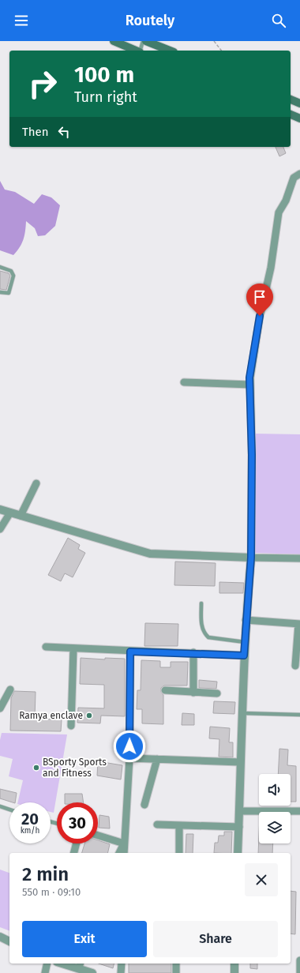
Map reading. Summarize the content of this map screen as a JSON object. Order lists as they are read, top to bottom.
{
  "places": ["Ramya enclave", "BSporty Sports and Fitness"],
  "page": {
    "header": "Routely",
    "turn": ["100 m", "Turn right"],
    "then": "Then",
    "speed": "20 km/h",
    "limit": "30",
    "heading": ["2 min", "550 m · 09:10"],
    "buttons": ["Exit", "Share"]
  }
}
